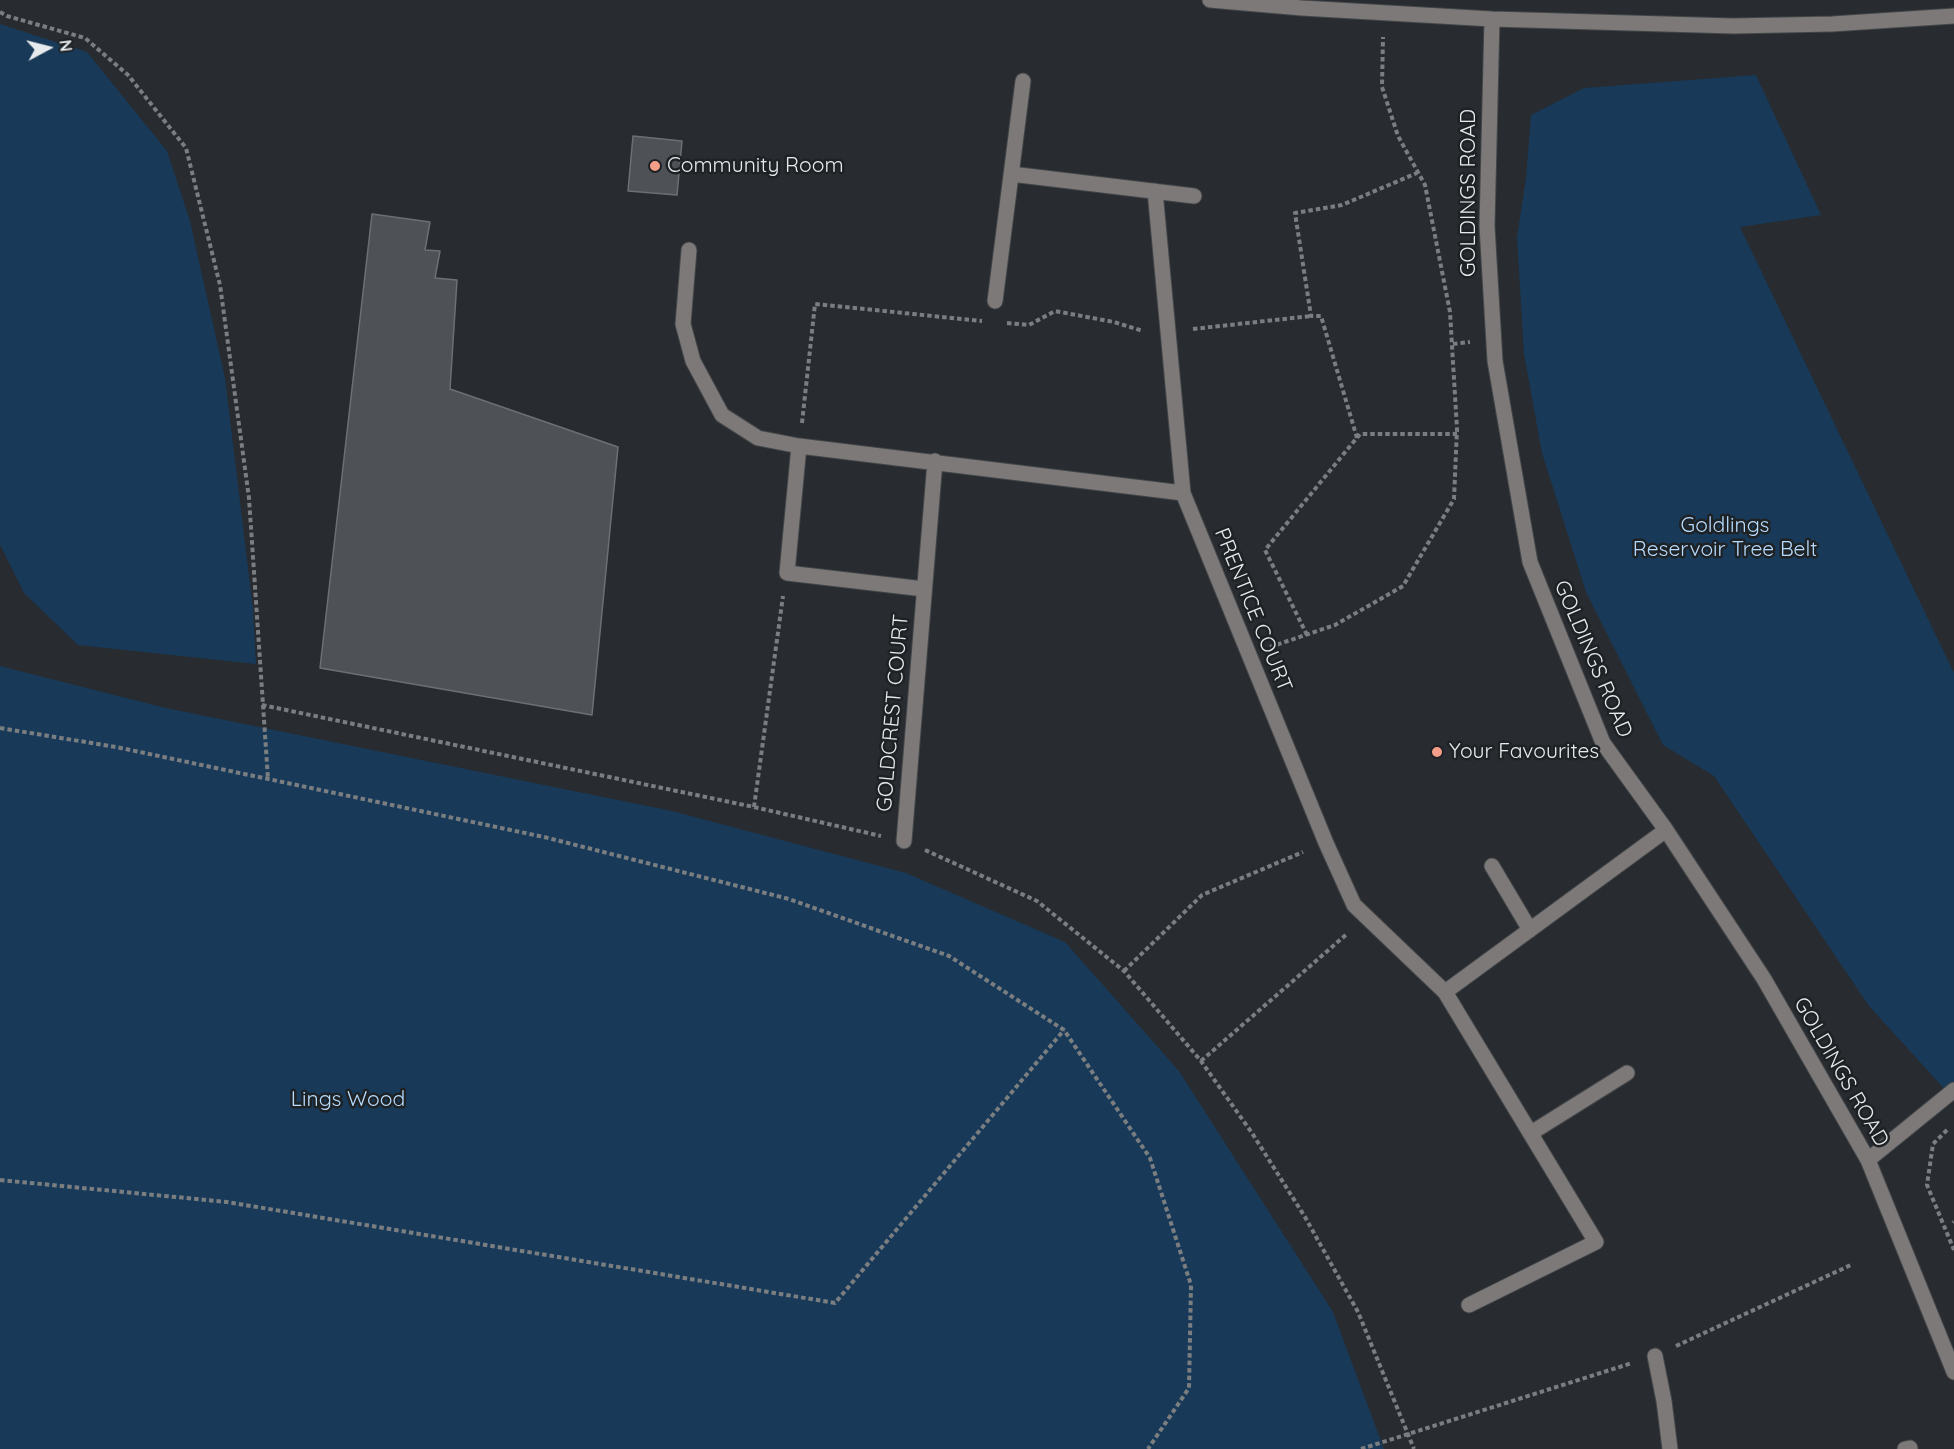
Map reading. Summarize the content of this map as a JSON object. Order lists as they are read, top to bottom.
{
  "streets": {
    "street": ["GOLDINGS ROAD", "PRENTICE COURT", "GOLDCREST COURT"]
  },
  "parks": ["Goldlings Reservoir Tree Belt", "Lings Wood"],
  "places": ["Community Room", "Your Favourites"],
  "north": "right"
}
